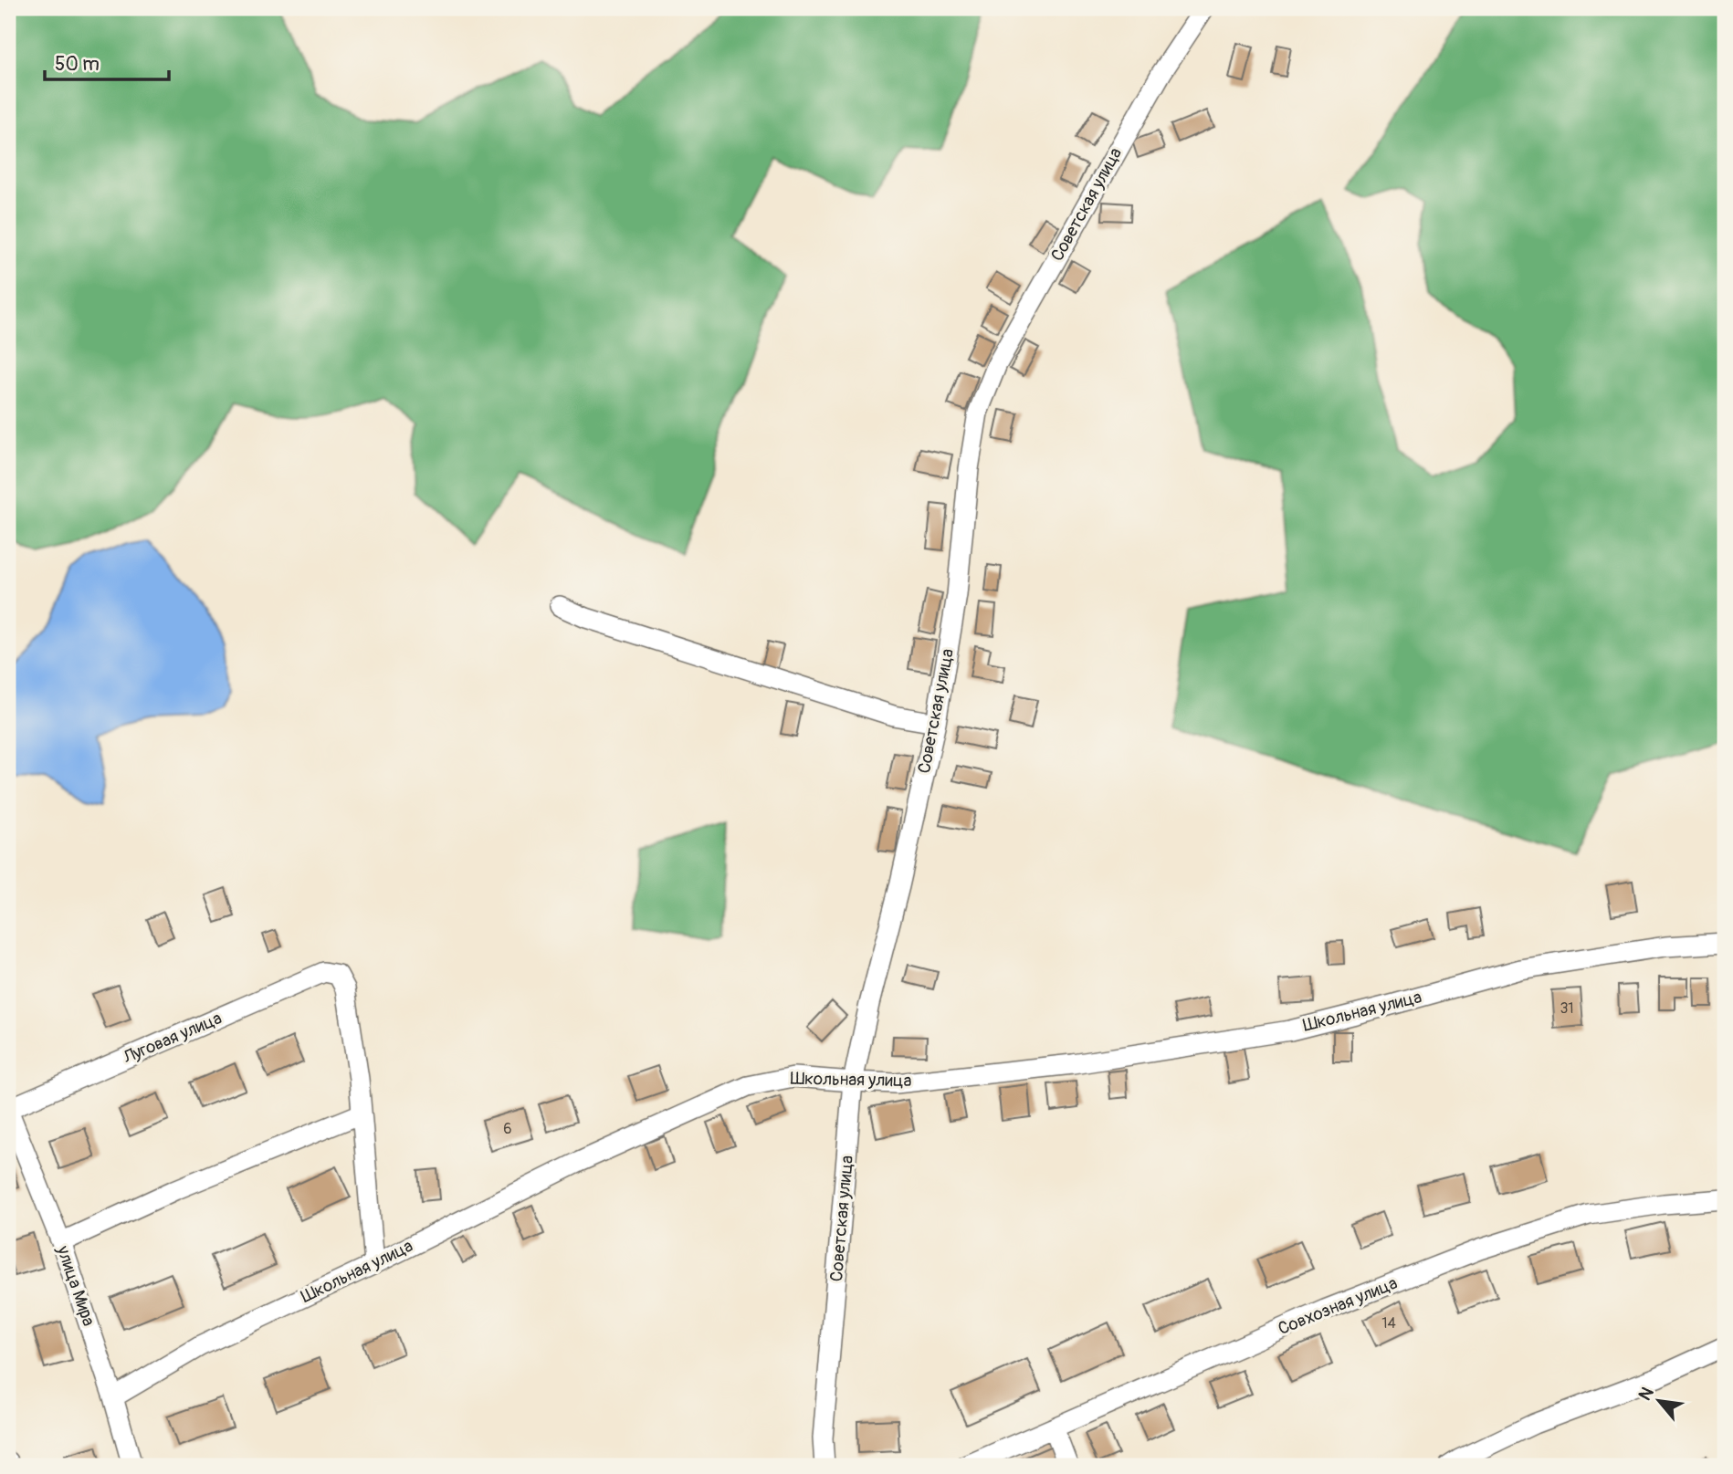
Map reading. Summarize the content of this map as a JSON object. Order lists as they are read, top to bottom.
{
  "streets": {
    "street": [
      "Советская улица",
      "Школьная улица",
      "Луговая улица",
      "улица Мира",
      "Совхозная улица"
    ]
  },
  "crossings": [
    ["Советская улица", "Школьная улица"],
    ["Школьная улица", "улица Мира"],
    ["Луговая улица", "улица Мира"]
  ],
  "house_numbers": ["31", "6", "14"],
  "scale_bar": "50 m",
  "north": "top left"
}
